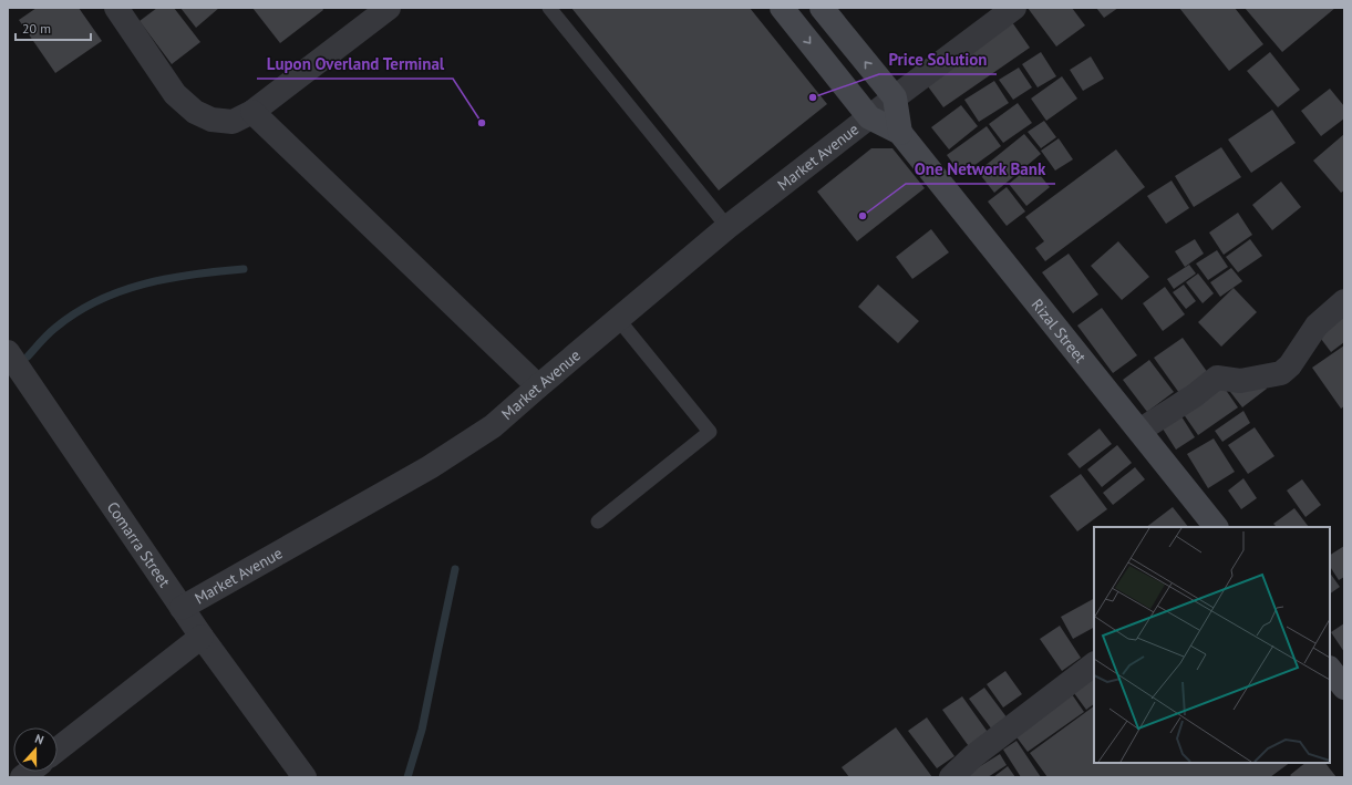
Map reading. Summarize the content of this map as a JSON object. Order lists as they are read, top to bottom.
{
  "streets": {
    "street": ["Market Avenue", "Rizal Street", "Comarra Street"]
  },
  "crossings": [
    ["Market Avenue", "Rizal Street"],
    ["Market Avenue", "Comarra Street"]
  ],
  "places": ["Price Solution", "Lupon Overland Terminal", "One Network Bank"],
  "scale_bar": "20 m",
  "north": "top"
}
